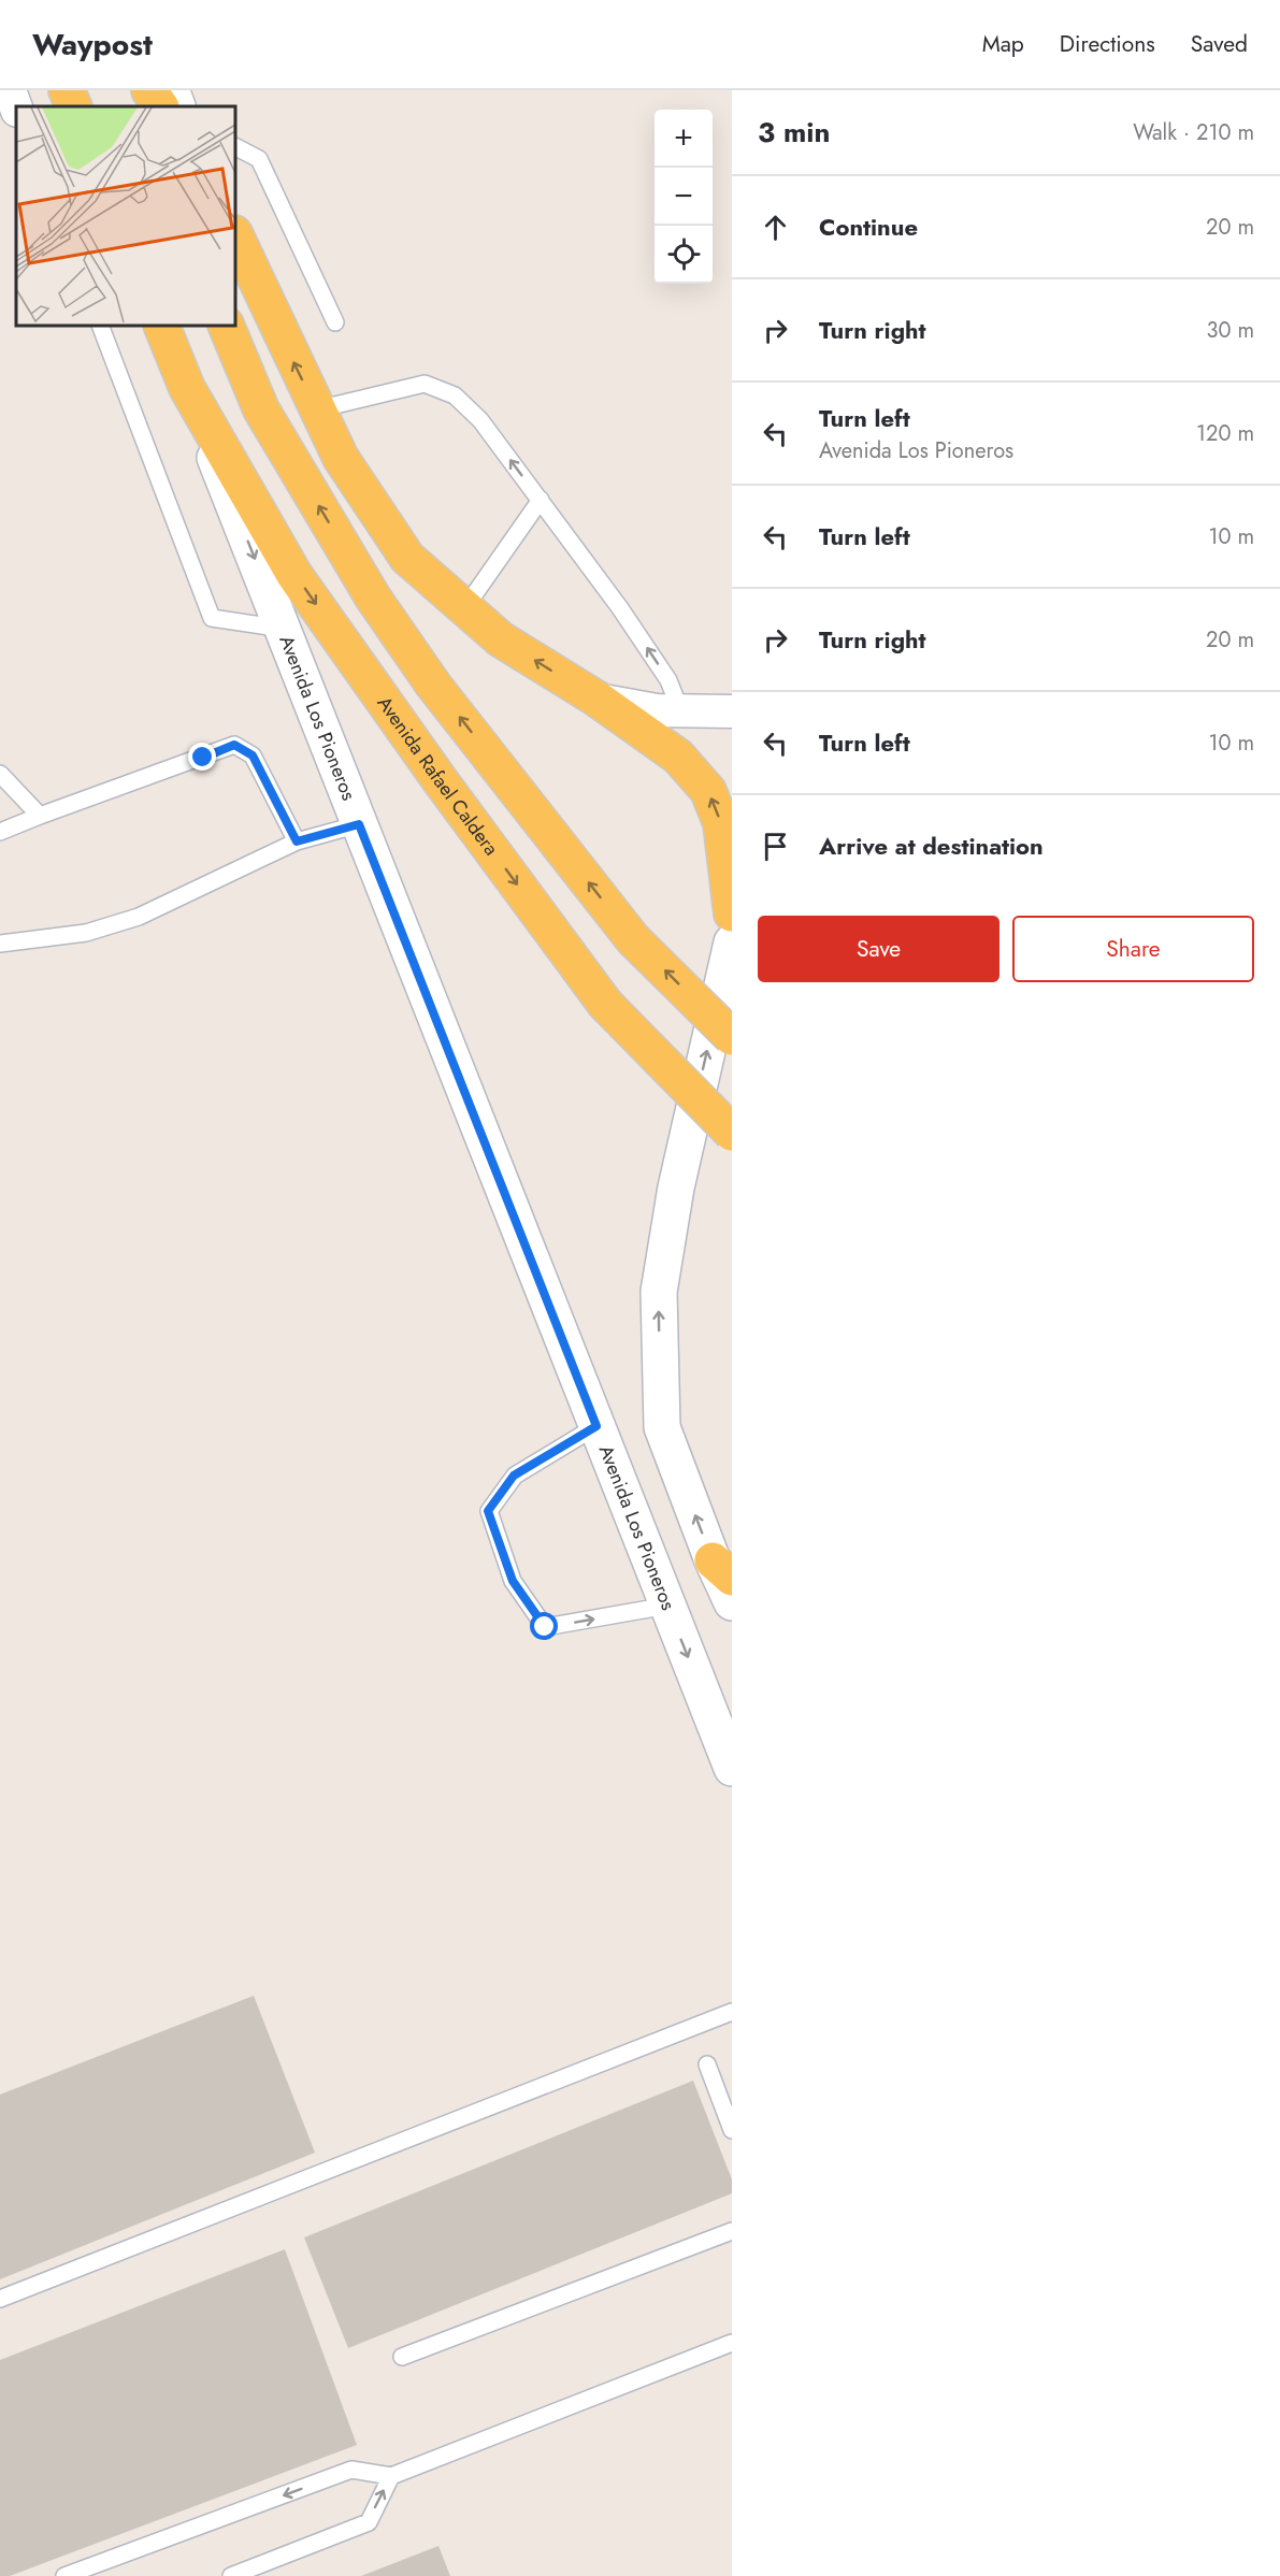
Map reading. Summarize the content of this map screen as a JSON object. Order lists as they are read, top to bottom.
{
  "streets": {
    "main road": ["Avenida Los Pioneros", "Avenida Rafael Caldera"]
  },
  "crossings": [
    ["Avenida Los Pioneros", "Avenida Rafael Caldera"]
  ],
  "page": {
    "header": "Waypost",
    "nav": ["Map", "Directions", "Saved"],
    "heading": ["3 min", "Walk · 210 m"],
    "map_buttons": ["+", "−"],
    "list": [
      ["Continue", "20 m"],
      ["Turn right", "30 m"],
      ["Turn left", "Avenida Los Pioneros", "120 m"],
      ["Turn left", "10 m"],
      ["Turn right", "20 m"],
      ["Turn left", "10 m"],
      "Arrive at destination"
    ],
    "buttons": ["Save", "Share"]
  }
}
